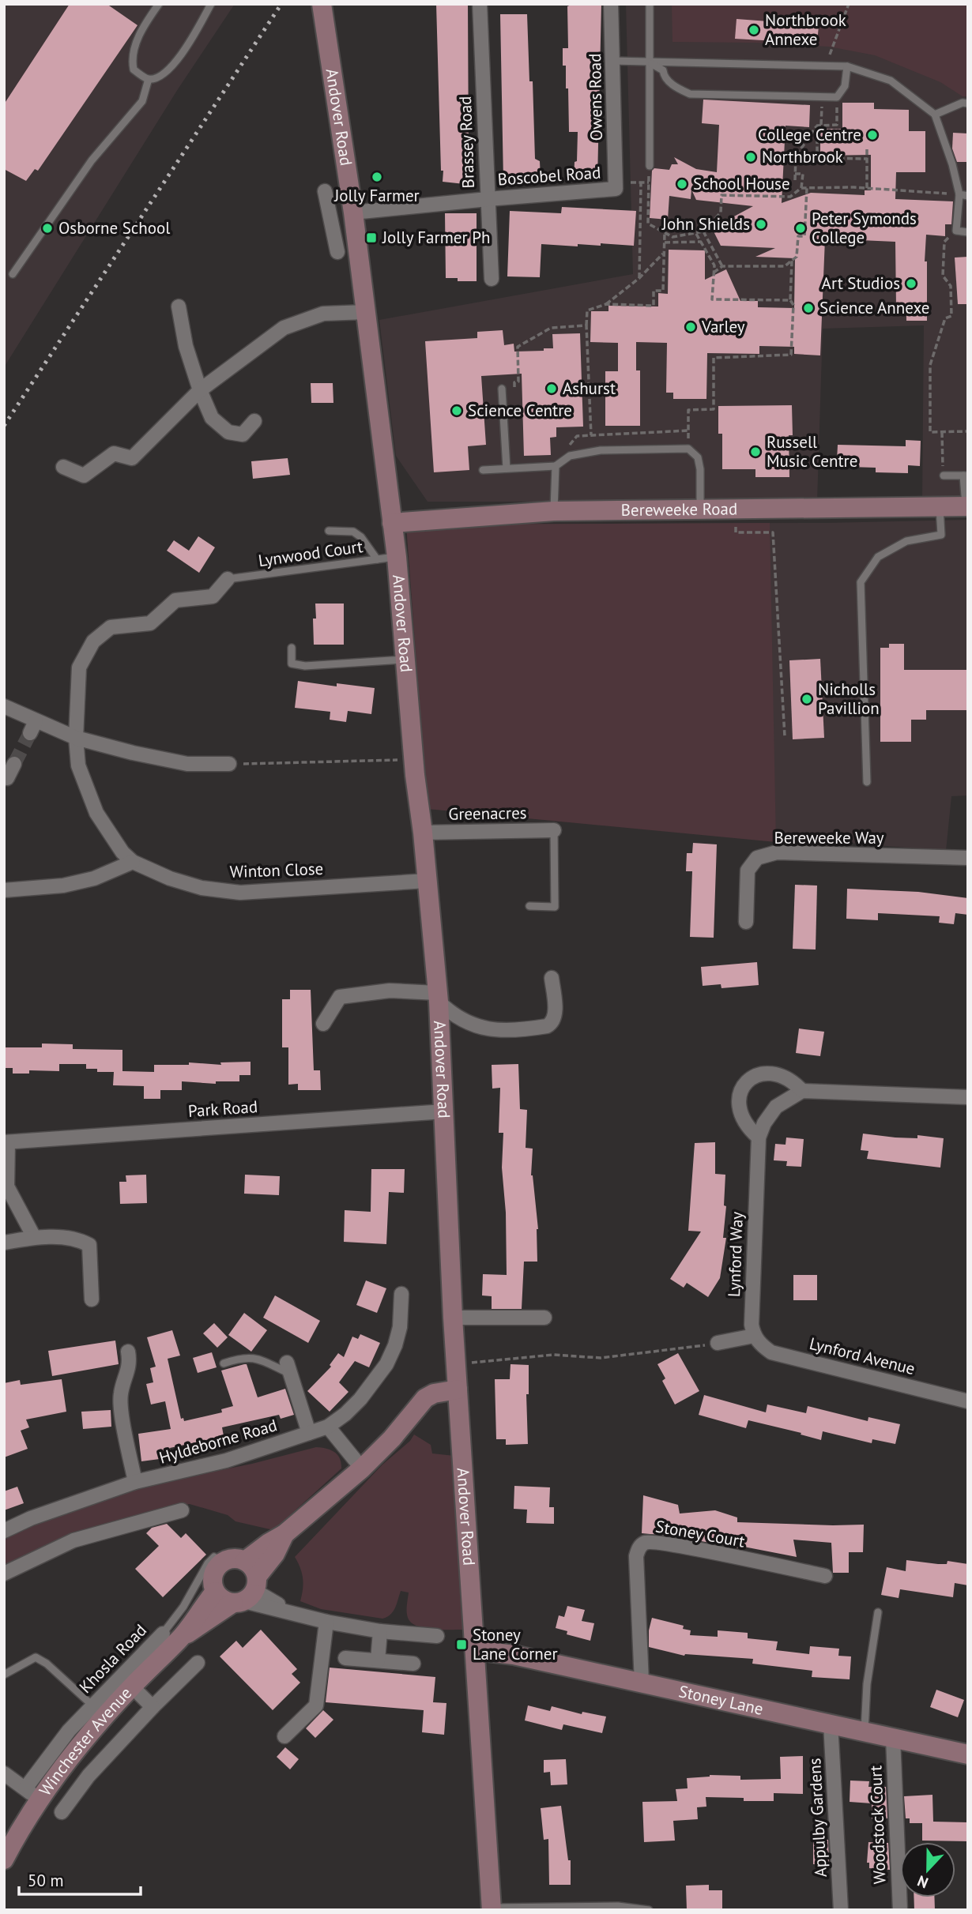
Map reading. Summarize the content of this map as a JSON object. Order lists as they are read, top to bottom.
{
  "streets": {
    "main road": [
      "Andover Road",
      "Bereweeke Road",
      "Stoney Lane",
      "Winchester Avenue"
    ],
    "street": [
      "Owens Road",
      "Brassey Road",
      "Boscobel Road",
      "Greenacres",
      "Bereweeke Way",
      "Winton Close",
      "Park Road",
      "Lynford Way",
      "Lynford Avenue",
      "Hyldeborne Road",
      "Stoney Court",
      "Khosla Road",
      "Appulby Gardens",
      "Woodstock Court"
    ],
    "lane": ["Lynwood Court"]
  },
  "crossings": [
    ["Owens Road", "Boscobel Road"],
    ["Andover Road", "Boscobel Road"],
    ["Andover Road", "Bereweeke Road"],
    ["Andover Road", "Lynwood Court"],
    ["Andover Road", "Greenacres"],
    ["Andover Road", "Winton Close"],
    ["Andover Road", "Park Road"],
    ["Andover Road", "Stoney Lane"],
    ["Andover Road", "Winchester Avenue"],
    ["Brassey Road", "Boscobel Road"],
    ["Lynwood Court", "Winton Close"],
    ["Lynford Way", "Lynford Avenue"],
    ["Stoney Court", "Stoney Lane"],
    ["Khosla Road", "Winchester Avenue"],
    ["Stoney Lane", "Appulby Gardens"],
    ["Stoney Lane", "Woodstock Court"]
  ],
  "places": {
    "other": [
      "Northbrook Annexe",
      "College Centre",
      "Northbrook",
      "Jolly Farmer",
      "School House",
      "John Shields",
      "Osborne School",
      "Peter Symonds College",
      "Art Studios",
      "Science Annexe",
      "Varley",
      "Ashurst",
      "Science Centre",
      "Russell Music Centre",
      "Nicholls Pavillion"
    ],
    "transit": ["Jolly Farmer Ph", "Stoney Lane Corner"]
  },
  "scale_bar": "50 m",
  "north": "bottom"
}
